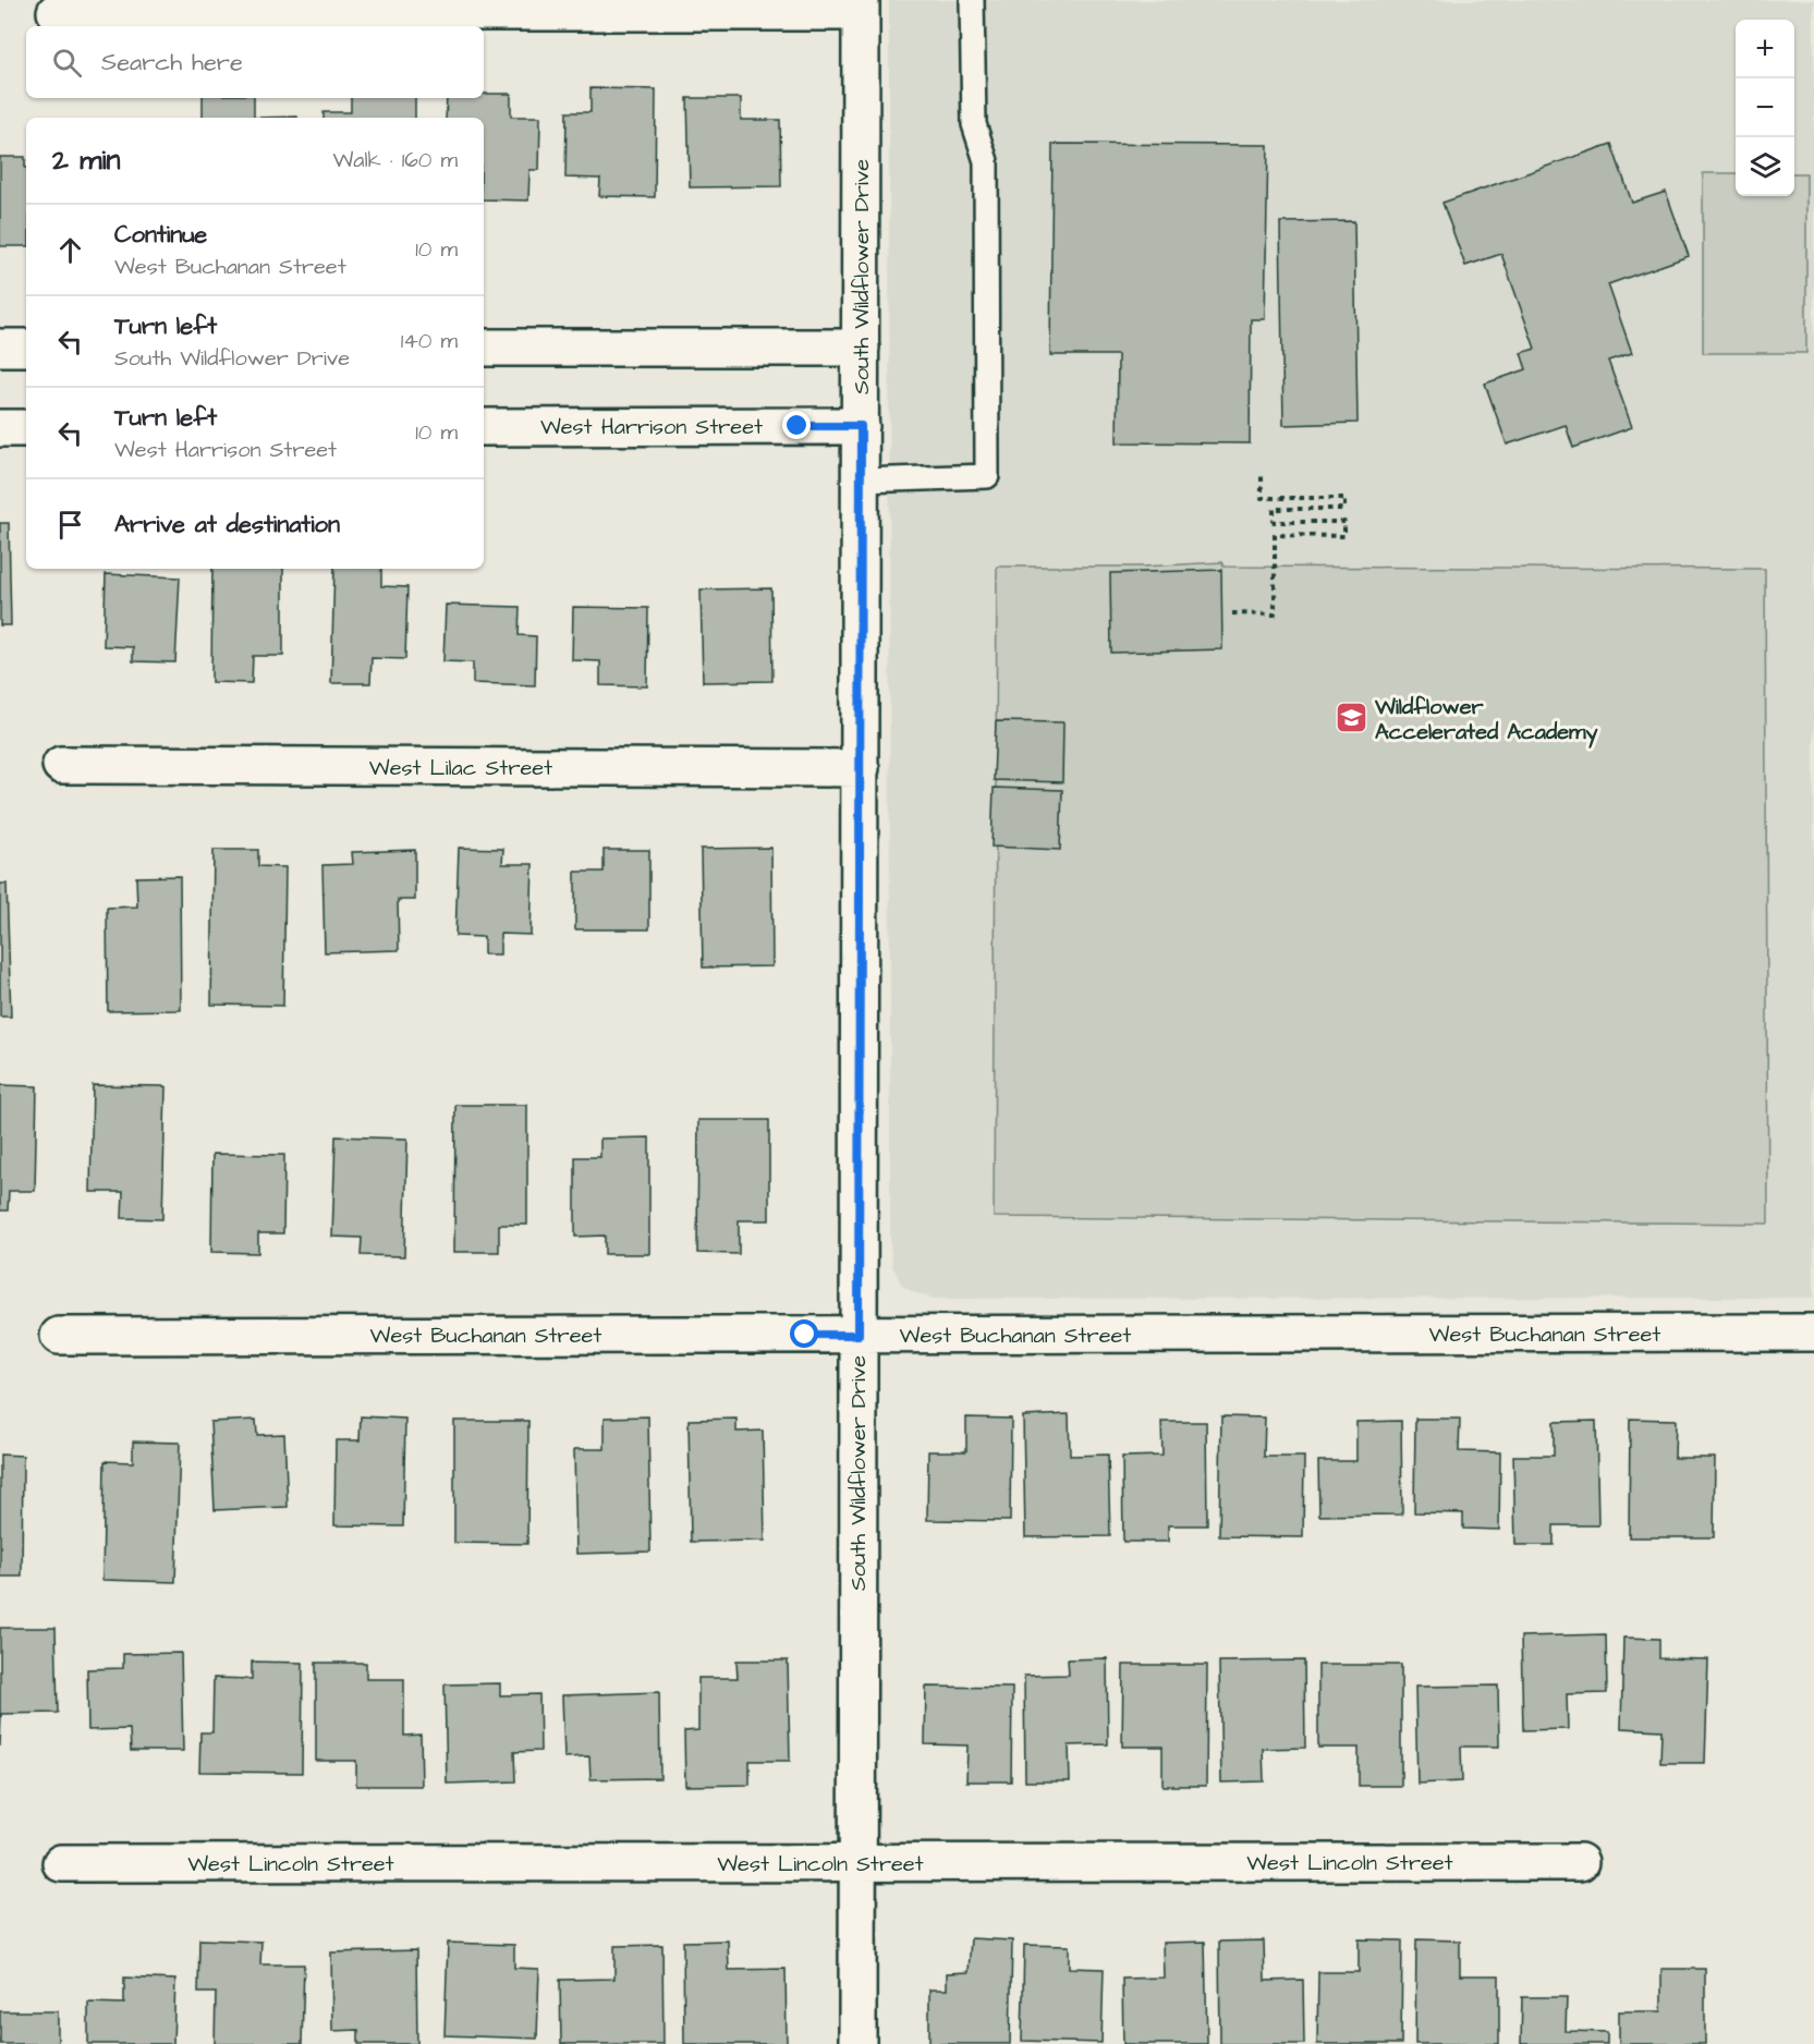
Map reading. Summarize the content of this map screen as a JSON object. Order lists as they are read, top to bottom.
{
  "streets": {
    "street": [
      "South Wildflower Drive",
      "West Harrison Street",
      "West Lilac Street",
      "West Buchanan Street",
      "West Lincoln Street"
    ]
  },
  "crossings": [
    ["South Wildflower Drive", "West Harrison Street"],
    ["South Wildflower Drive", "West Lilac Street"],
    ["South Wildflower Drive", "West Buchanan Street"],
    ["South Wildflower Drive", "West Lincoln Street"]
  ],
  "places": {
    "school or university": ["Wildflower Accelerated Academy"]
  },
  "page": {
    "map_buttons": ["+", "−"],
    "search": "Search here",
    "heading": ["2 min", "Walk · 160 m"],
    "list": [
      ["Continue", "West Buchanan Street", "10 m"],
      ["Turn left", "South Wildflower Drive", "140 m"],
      ["Turn left", "West Harrison Street", "10 m"],
      "Arrive at destination"
    ]
  }
}
